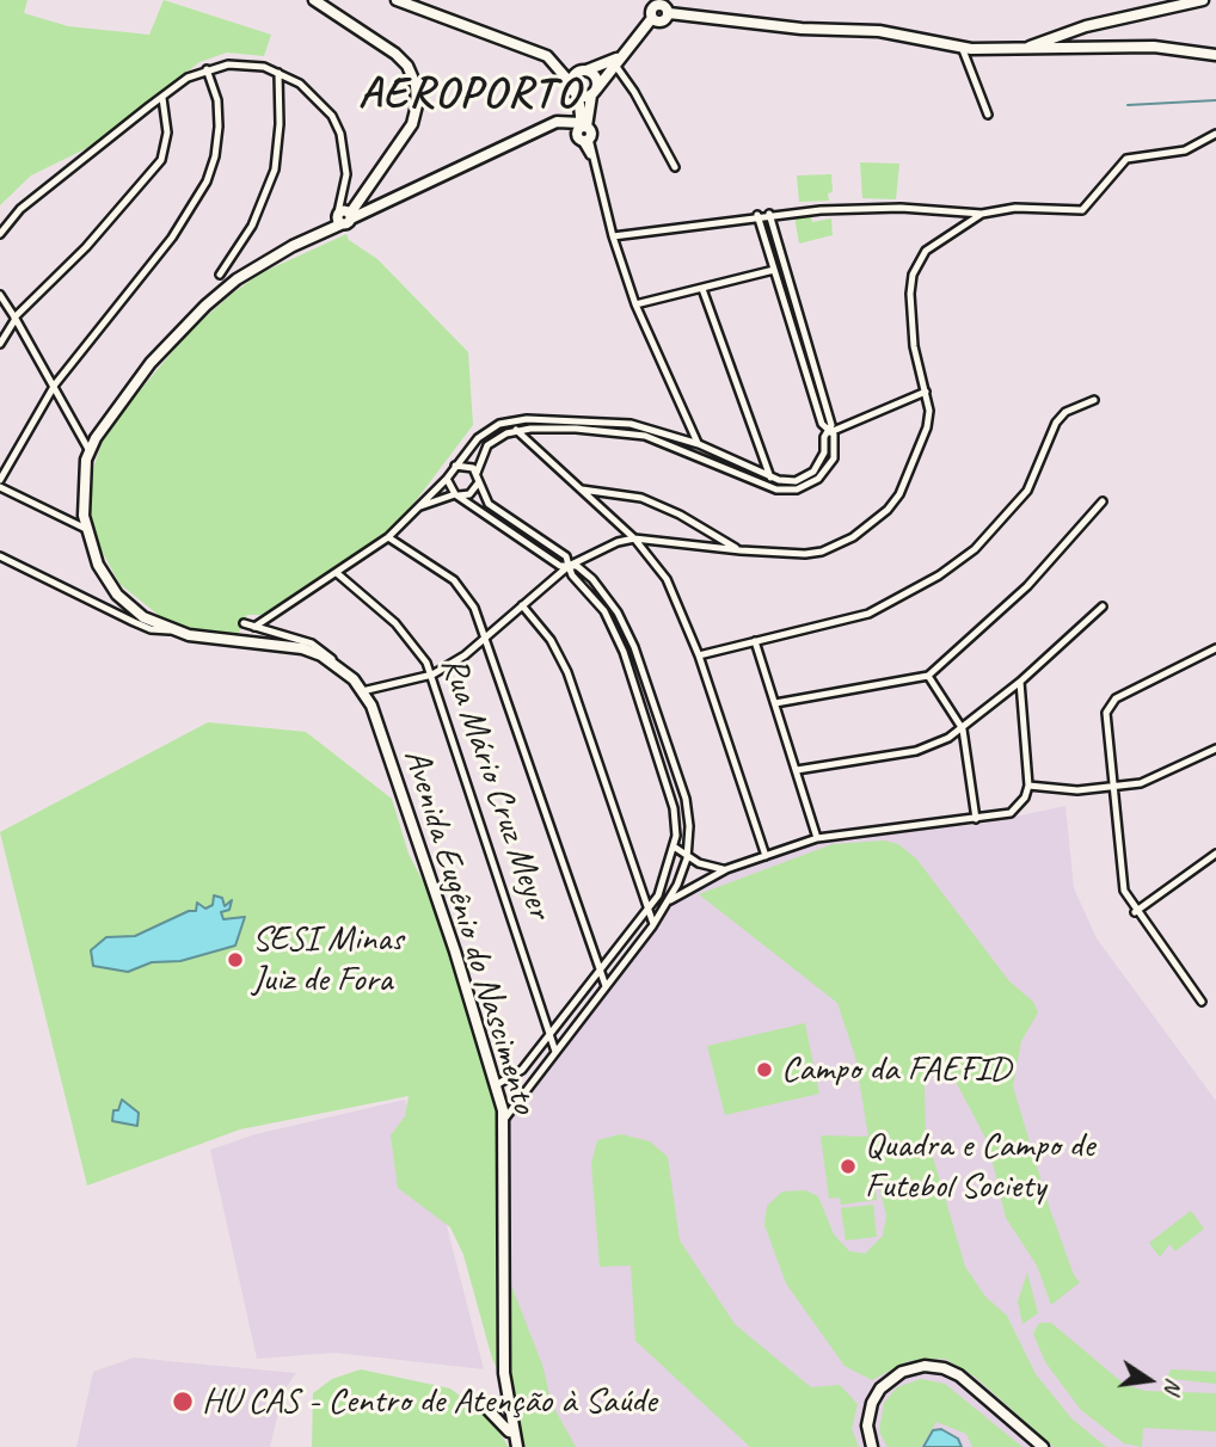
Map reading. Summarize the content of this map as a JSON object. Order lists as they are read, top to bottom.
{
  "streets": {
    "street": ["Rua Mário Cruz Meyer", "Avenida Eugênio do Nascimento"]
  },
  "districts": ["AEROPORTO"],
  "places": [
    "SESI Minas Juiz de Fora",
    "Campo da FAEFID",
    "Quadra e Campo de Futebol Society",
    "HU CAS - Centro de Atenção à Saúde"
  ],
  "north": "right"
}
